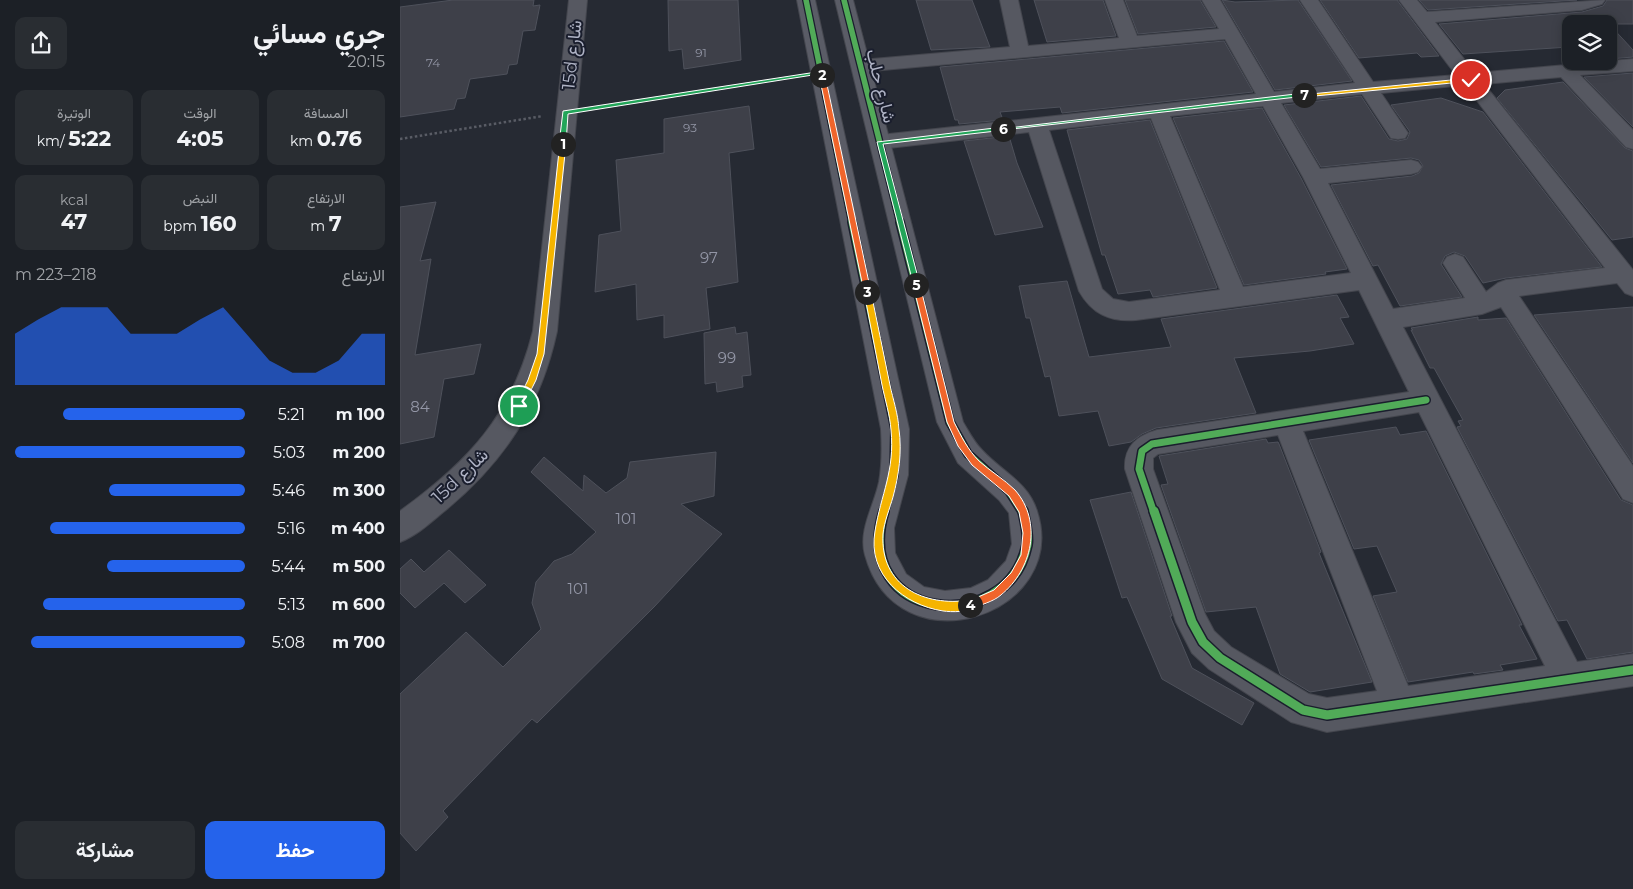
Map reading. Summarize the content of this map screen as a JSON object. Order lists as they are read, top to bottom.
{
  "streets": {
    "street": ["15d شارع", "شارع حلب"]
  },
  "house_numbers": [
    "91",
    "74",
    "93",
    "97",
    "99",
    "84",
    "101",
    "101"
  ],
  "page": {
    "heading": ["جري مسائي", "20:15"],
    "pins": [
      "2",
      "7",
      "6",
      "1",
      "5",
      "3",
      "4"
    ],
    "stats": [
      ["المسافة", "0.76 km"],
      ["الوقت", "4:05"],
      ["الوتيرة", "5:22 /km"],
      ["الارتفاع", "7 m"],
      ["النبض", "160 bpm"],
      ["kcal", "47"]
    ],
    "chart": ["الارتفاع", "218–223 m"],
    "list": [
      {
        "name": "100 m",
        "note": "5:21"
      },
      {
        "name": "200 m",
        "note": "5:03"
      },
      {
        "name": "300 m",
        "note": "5:46"
      },
      {
        "name": "400 m",
        "note": "5:16"
      },
      {
        "name": "500 m",
        "note": "5:44"
      },
      {
        "name": "600 m",
        "note": "5:13"
      },
      {
        "name": "700 m",
        "note": "5:08"
      }
    ],
    "buttons": ["حفظ", "مشاركة"]
  }
}
